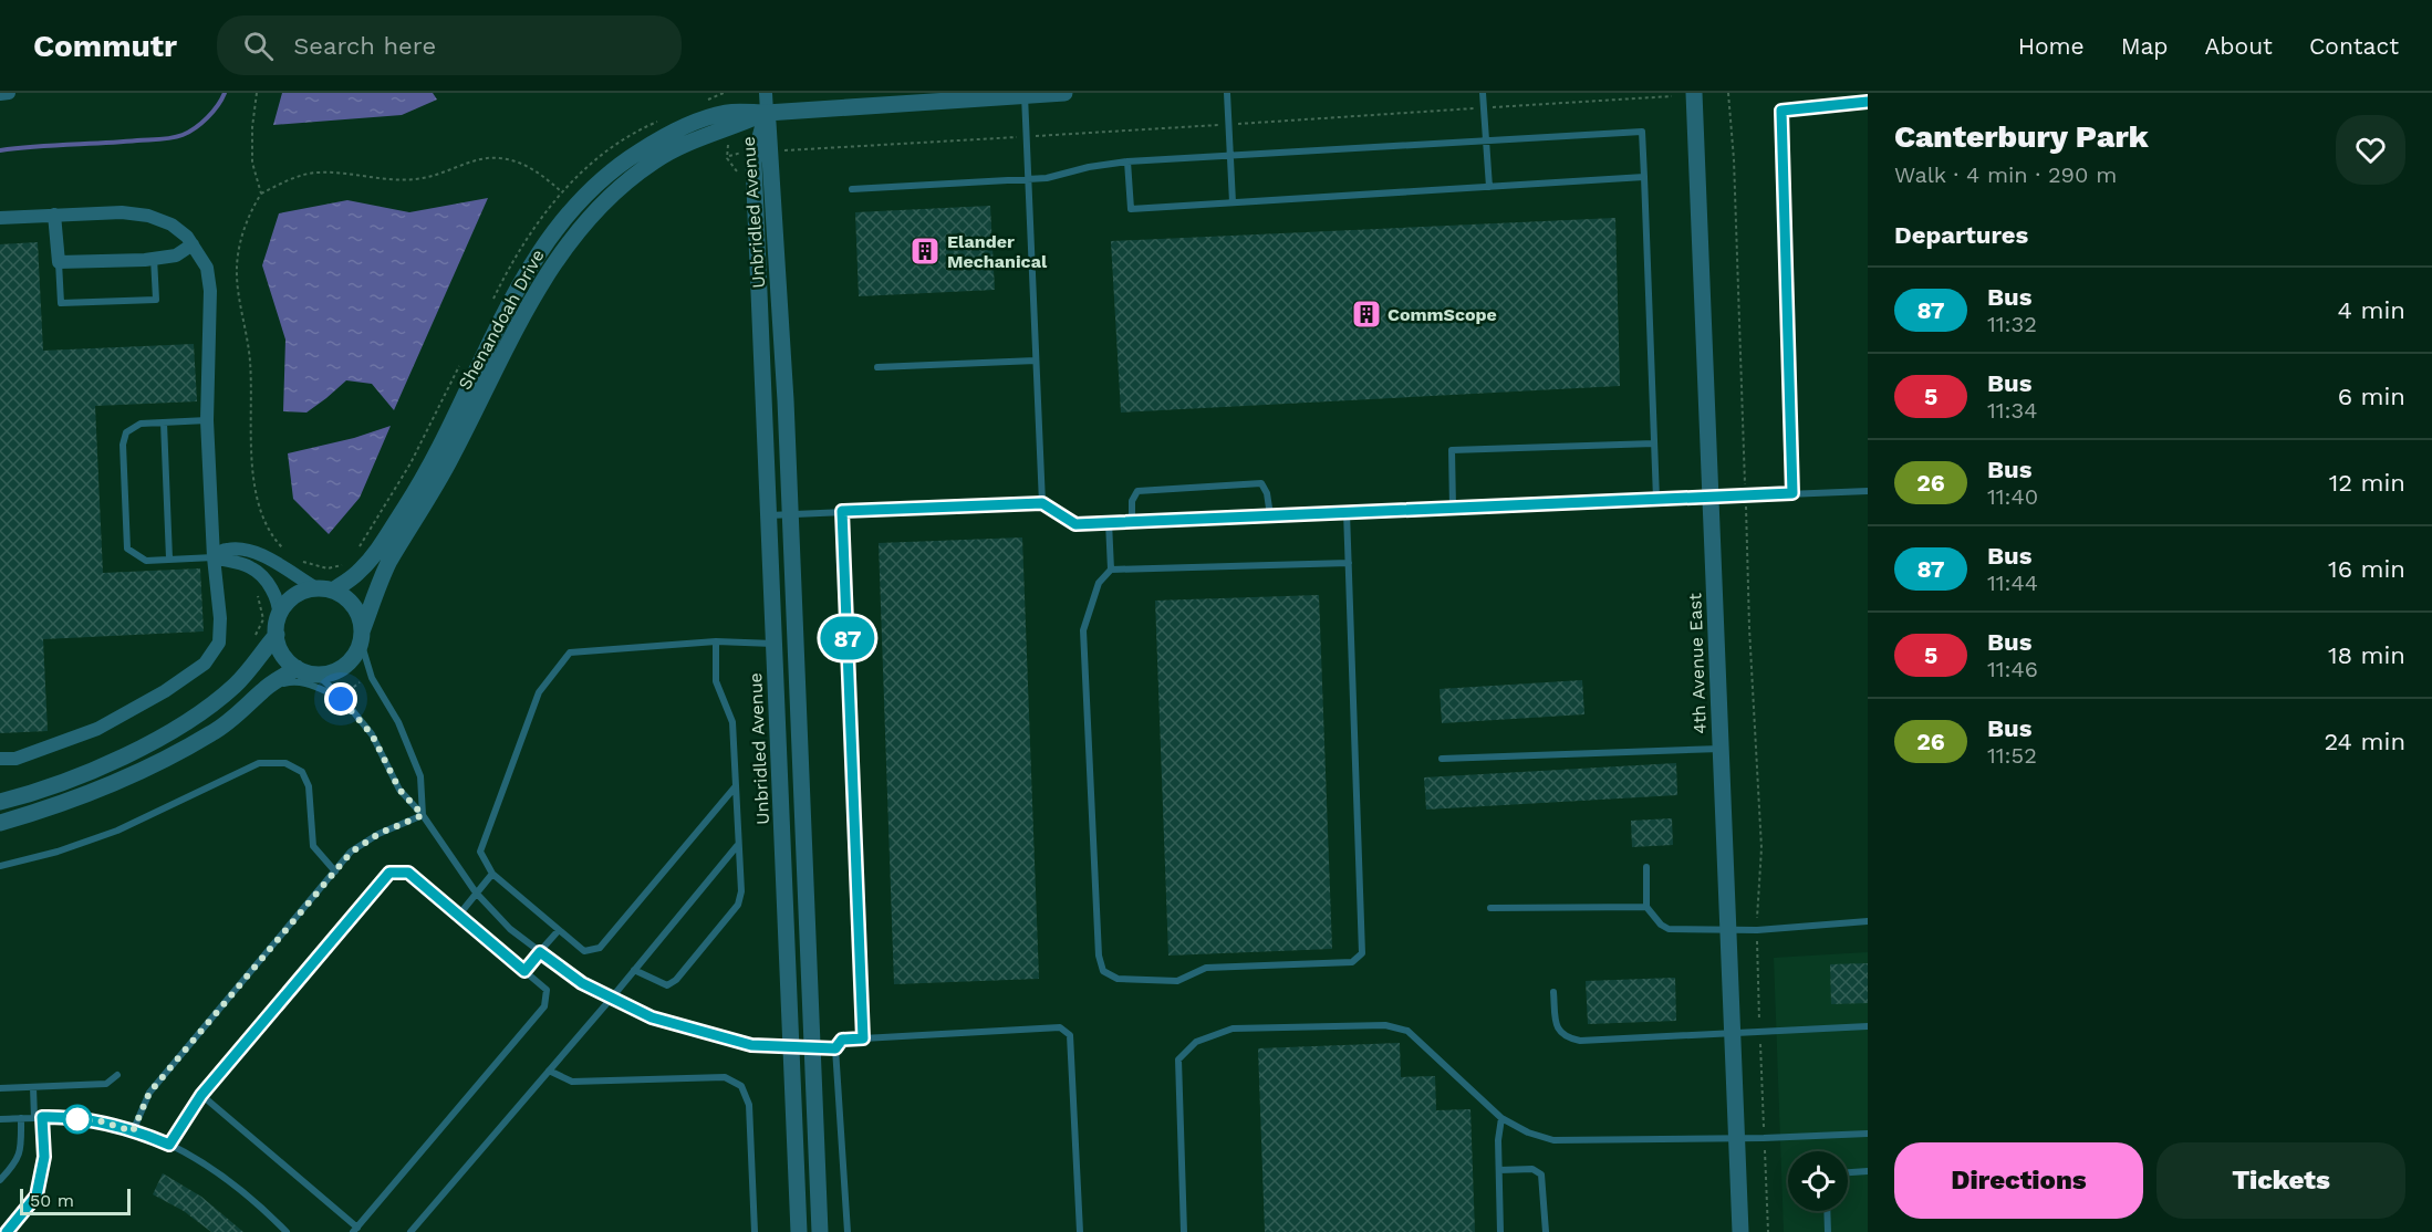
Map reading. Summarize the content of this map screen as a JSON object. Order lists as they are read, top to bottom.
{
  "streets": {
    "street": ["Unbridled Avenue", "Shenandoah Drive", "4th Avenue East"]
  },
  "crossings": [
    ["Unbridled Avenue", "Shenandoah Drive"]
  ],
  "places": {
    "building": ["Elander Mechanical", "CommScope"]
  },
  "lines": ["bus line 87"],
  "scale_bar": "50 m",
  "page": {
    "header": "Commutr",
    "search": "Search here",
    "nav": [
      "Home",
      "Map",
      "About",
      "Contact"
    ],
    "on_map": "87",
    "heading": [
      ["Canterbury Park", "Walk · 4 min · 290 m"],
      "Departures"
    ],
    "list": [
      {
        "mark": "87",
        "name": "Bus",
        "note": "11:32",
        "value": "4 min"
      },
      {
        "mark": "5",
        "name": "Bus",
        "note": "11:34",
        "value": "6 min"
      },
      {
        "mark": "26",
        "name": "Bus",
        "note": "11:40",
        "value": "12 min"
      },
      {
        "mark": "87",
        "name": "Bus",
        "note": "11:44",
        "value": "16 min"
      },
      {
        "mark": "5",
        "name": "Bus",
        "note": "11:46",
        "value": "18 min"
      },
      {
        "mark": "26",
        "name": "Bus",
        "note": "11:52",
        "value": "24 min"
      }
    ],
    "buttons": ["Directions", "Tickets"],
    "scale": "50 m"
  }
}
